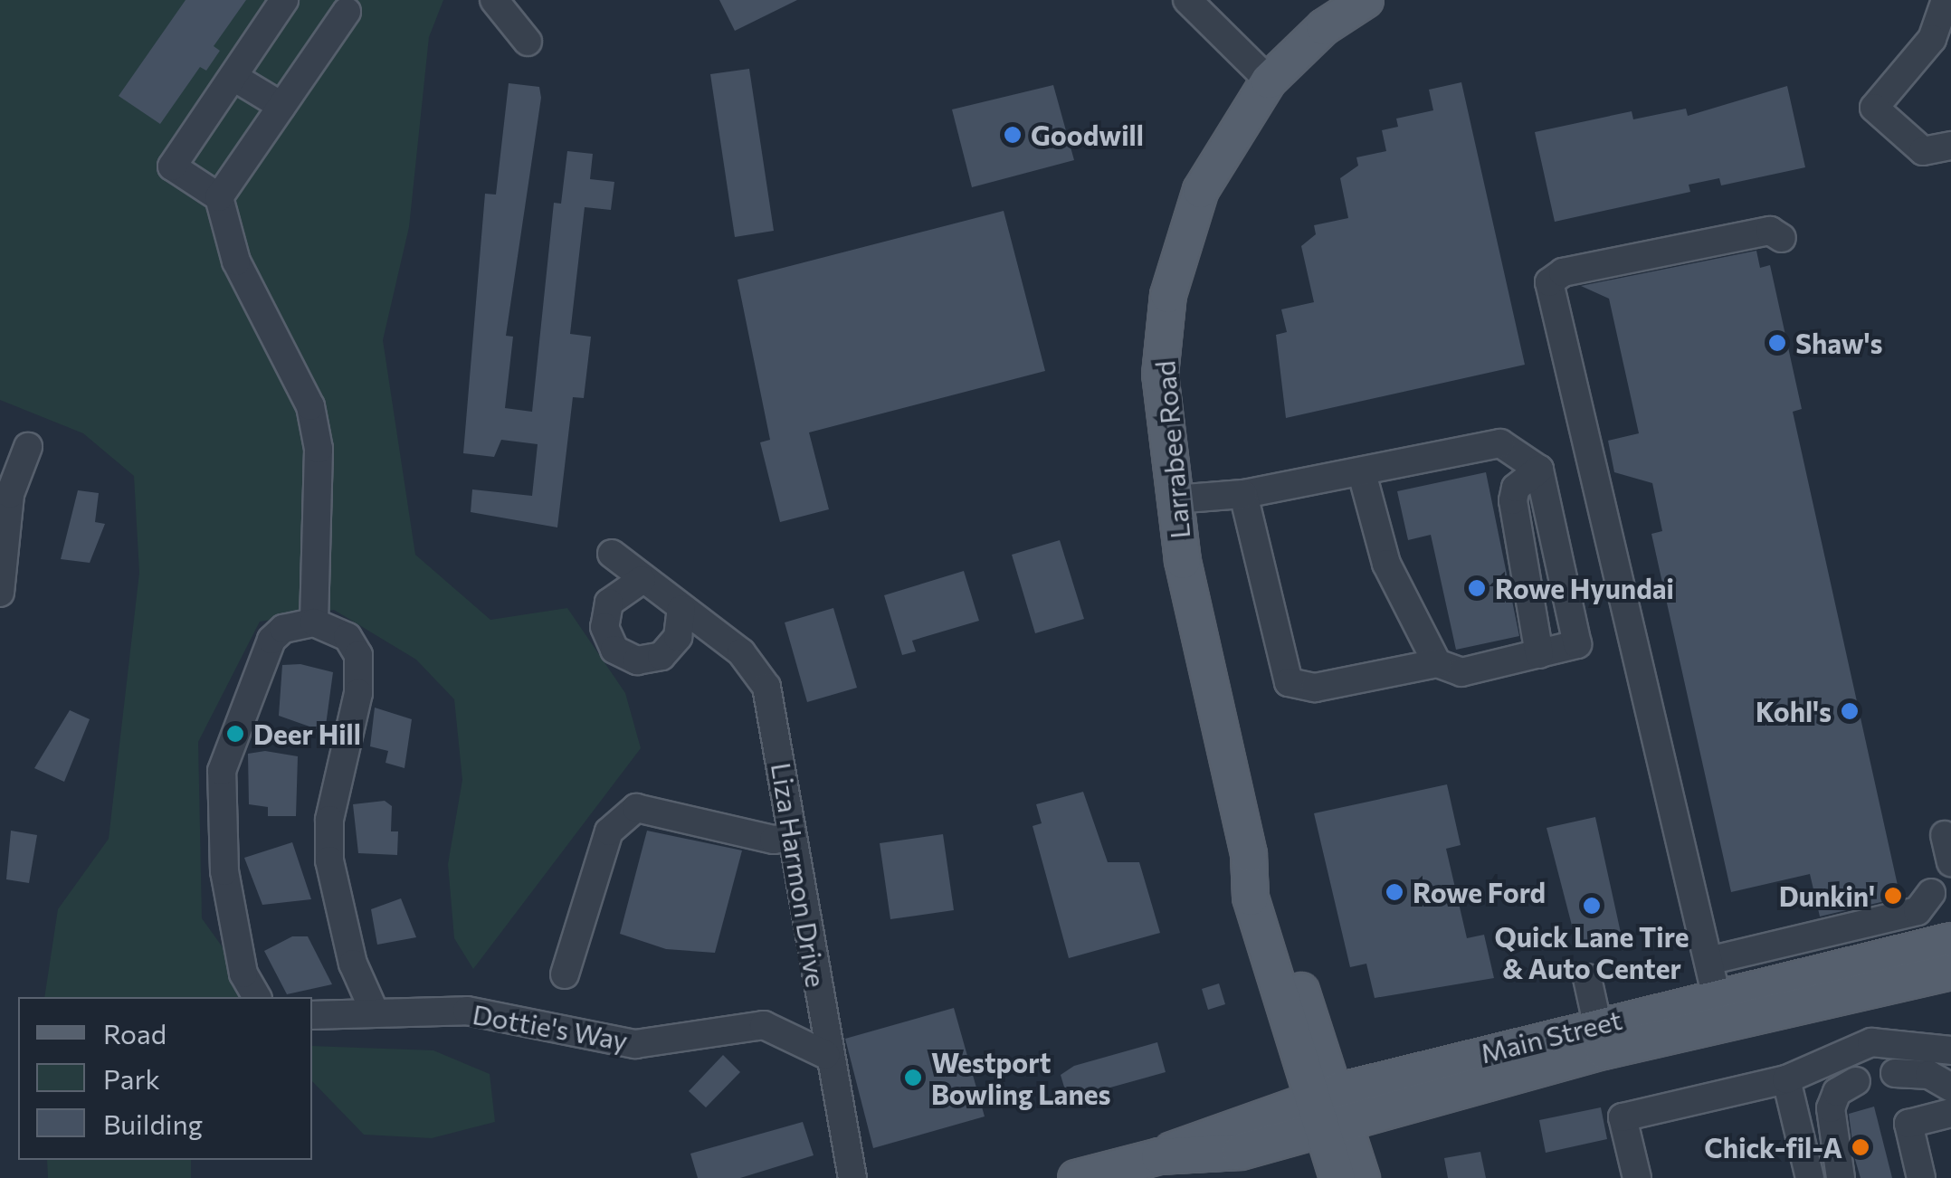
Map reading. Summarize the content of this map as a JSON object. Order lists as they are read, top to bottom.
{
  "streets": {
    "main road": ["Larrabee Road", "Main Street"],
    "street": ["Liza Harmon Drive", "Dottie's Way"]
  },
  "crossings": [
    ["Larrabee Road", "Main Street"],
    ["Liza Harmon Drive", "Dottie's Way"]
  ],
  "places": [
    "Goodwill",
    "Shaw's",
    "Rowe Hyundai",
    "Kohl's",
    "Deer Hill",
    "Rowe Ford",
    "Dunkin'",
    "Quick Lane Tire & Auto Center",
    "Westport Bowling Lanes",
    "Chick-fil-A"
  ],
  "legend": ["Road", "Park", "Building"]
}
